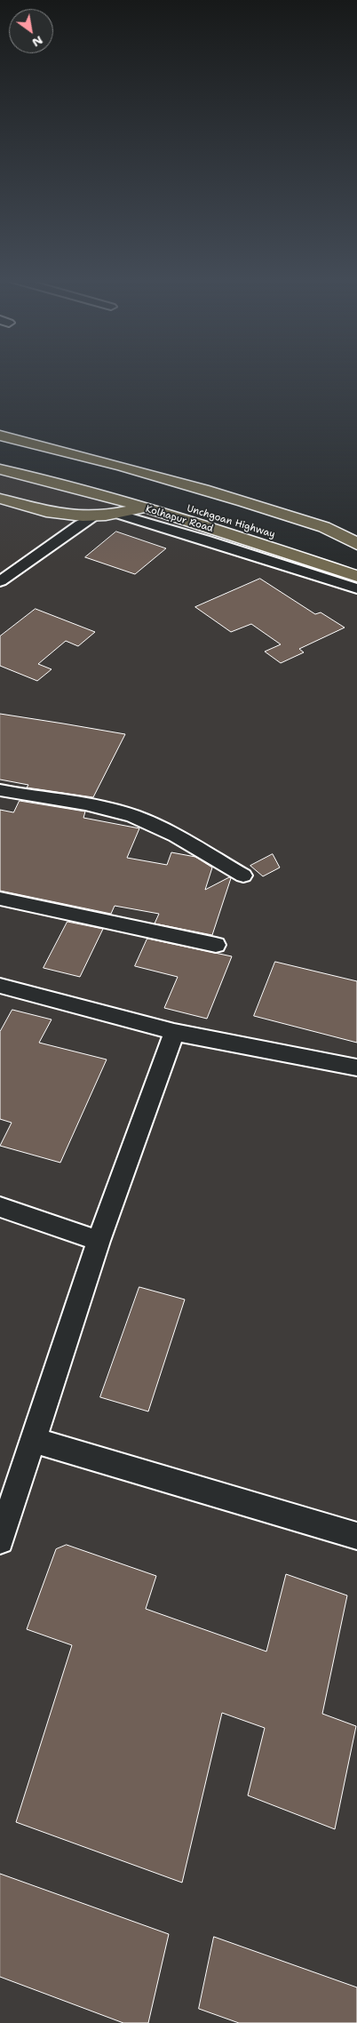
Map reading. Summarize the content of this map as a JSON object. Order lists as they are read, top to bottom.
{
  "streets": {
    "highway": ["Kolhapur Road", "Unchgoan Highway"]
  },
  "north": "bottom right"
}
